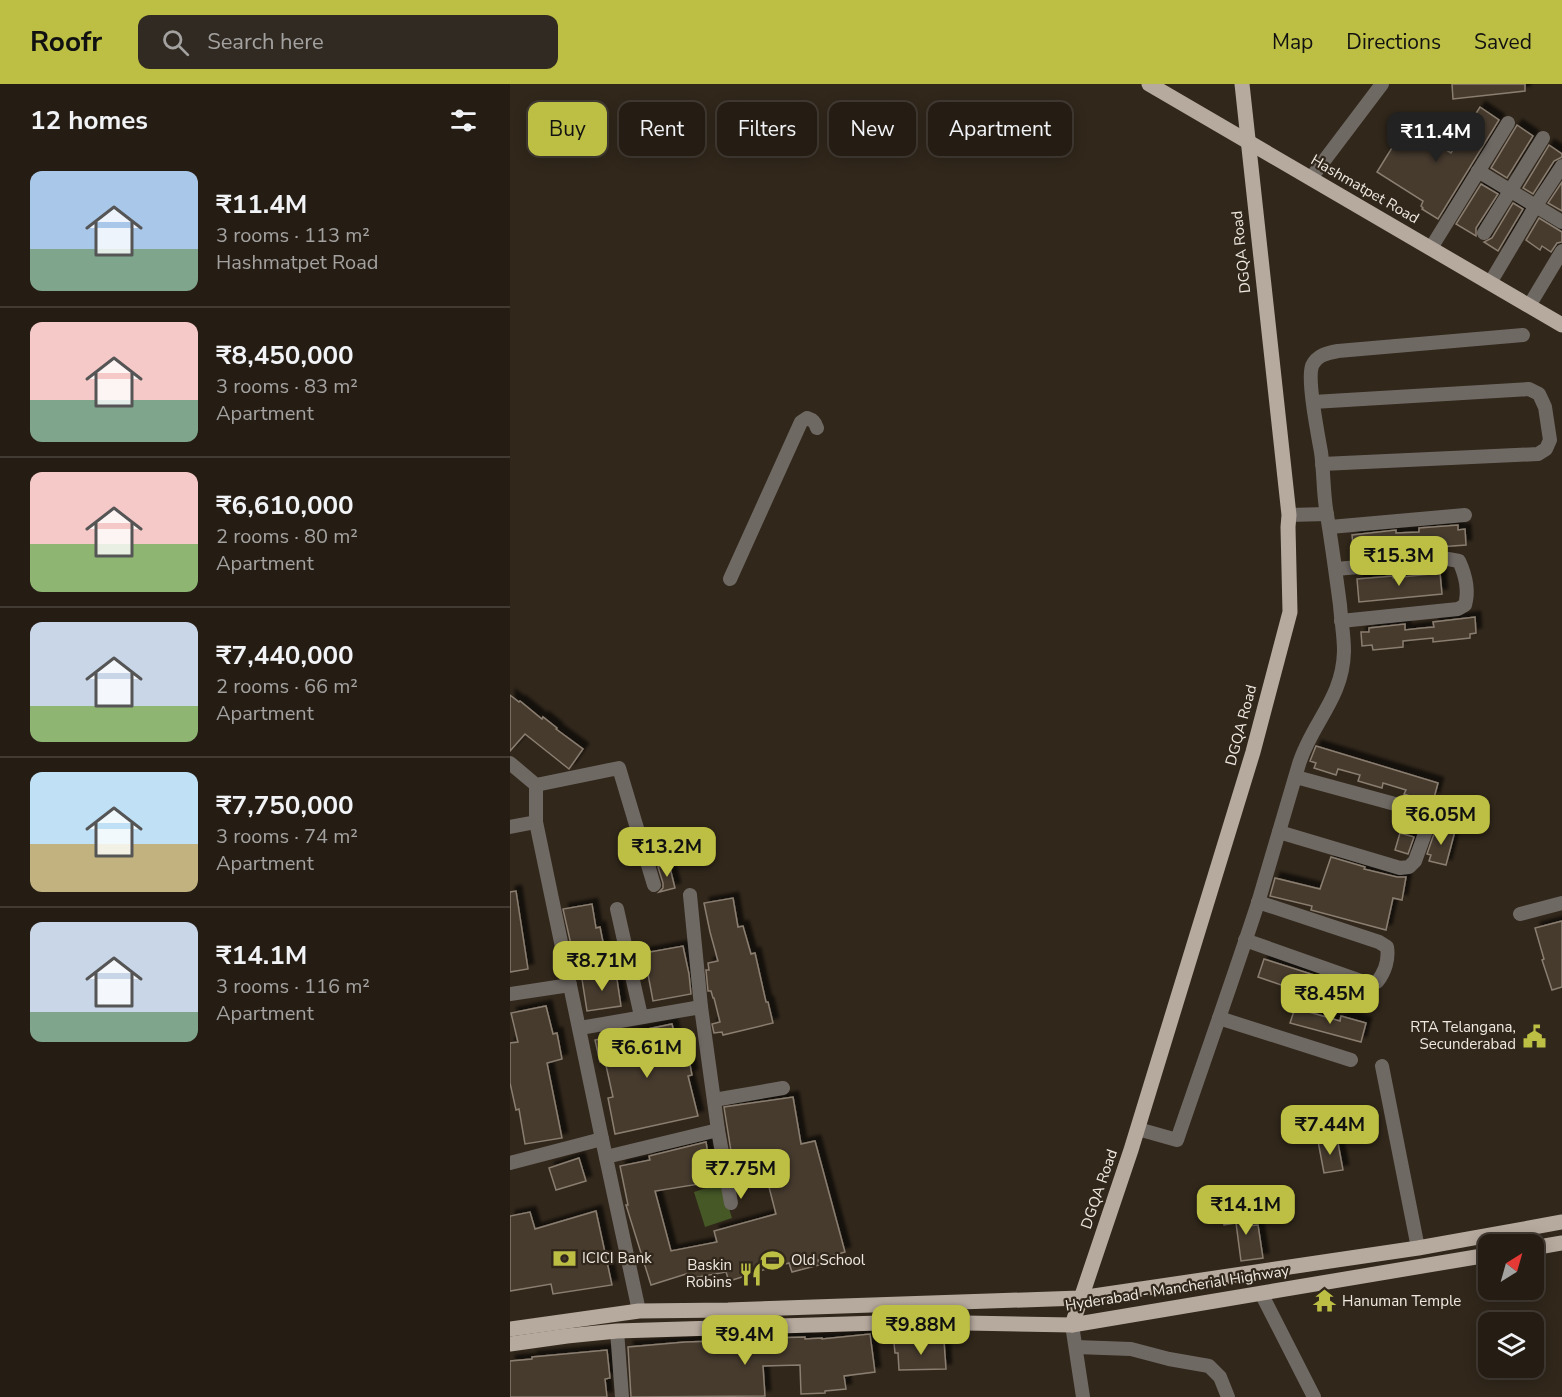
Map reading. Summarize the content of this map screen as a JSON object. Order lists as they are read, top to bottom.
{
  "streets": {
    "main road": ["Hashmatpet Road", "DGQA Road", "Hyderabad - Mancherial Highway"]
  },
  "crossings": [
    ["Hashmatpet Road", "DGQA Road"],
    ["DGQA Road", "Hyderabad - Mancherial Highway"]
  ],
  "places": {
    "public building": ["RTA Telangana, Secunderabad"],
    "bank": ["ICICI Bank"],
    "sports": ["Old School"],
    "restaurant": ["Baskin Robins"],
    "temple": ["Hanuman Temple"]
  },
  "north": "top right",
  "page": {
    "header": "Roofr",
    "search": "Search here",
    "nav": ["Map", "Directions", "Saved"],
    "heading": "12 homes",
    "chip": [
      "Buy",
      "Rent",
      "Filters",
      "New",
      "Apartment"
    ],
    "price": [
      "₹11.4M",
      "₹15.3M",
      "₹6.05M",
      "₹13.2M",
      "₹8.71M",
      "₹8.45M",
      "₹6.61M",
      "₹7.44M",
      "₹7.75M",
      "₹14.1M",
      "₹9.88M",
      "₹9.4M"
    ],
    "list": [
      {
        "name": "₹11.4M",
        "note": "3 rooms · 113 m² · Hashmatpet Road"
      },
      {
        "name": "₹8,450,000",
        "note": "3 rooms · 83 m² · Apartment"
      },
      {
        "name": "₹6,610,000",
        "note": "2 rooms · 80 m² · Apartment"
      },
      {
        "name": "₹7,440,000",
        "note": "2 rooms · 66 m² · Apartment"
      },
      {
        "name": "₹7,750,000",
        "note": "3 rooms · 74 m² · Apartment"
      },
      {
        "name": "₹14.1M",
        "note": "3 rooms · 116 m² · Apartment"
      }
    ]
  }
}
